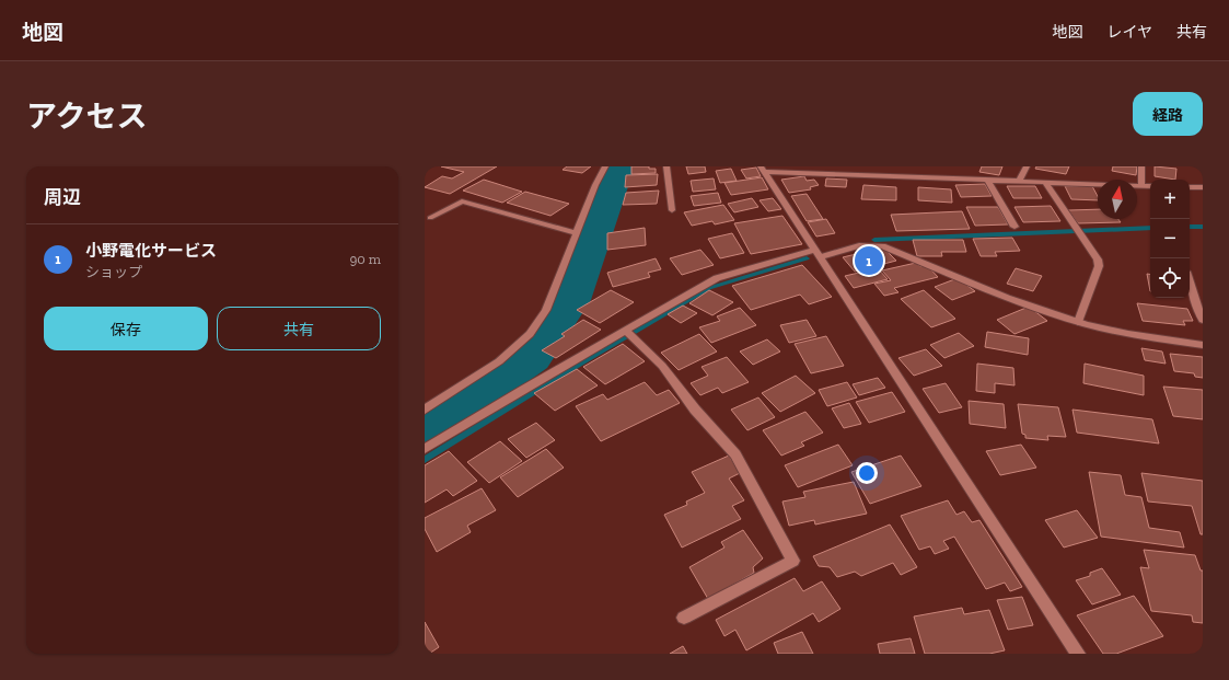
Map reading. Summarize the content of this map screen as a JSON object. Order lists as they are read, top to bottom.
{
  "north": "top",
  "page": {
    "header": "地図",
    "nav": ["地図", "レイヤ", "共有"],
    "title": "アクセス",
    "buttons": [
      "経路",
      ["保存", "共有"]
    ],
    "heading": "周辺",
    "map_buttons": ["+", "−"],
    "list": [
      {
        "mark": "1",
        "name": "小野電化サービス",
        "note": "ショップ",
        "value": "90 m"
      }
    ],
    "pins": "1"
  }
}
